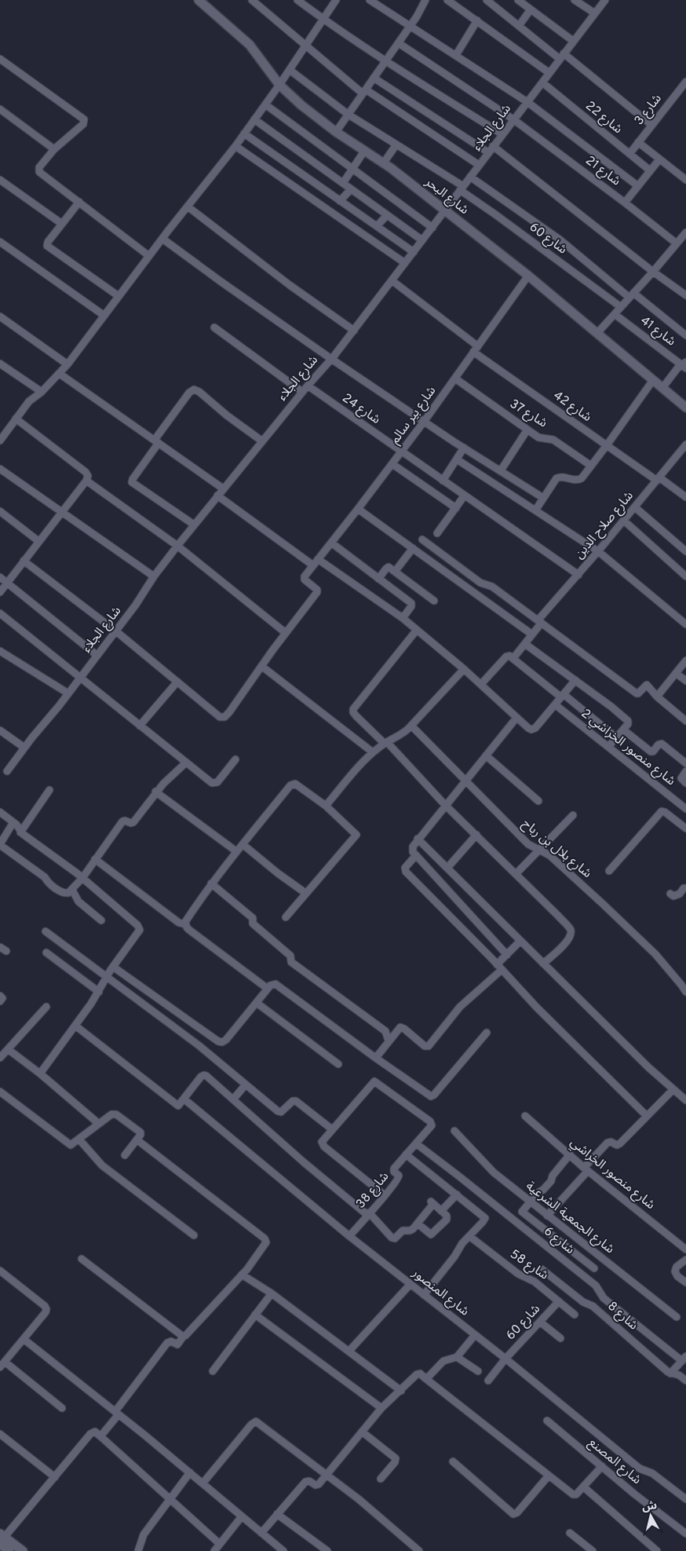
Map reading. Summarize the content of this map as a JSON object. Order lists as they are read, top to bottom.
{
  "streets": {
    "street": [
      "شارع 3",
      "شارع 22",
      "شارع الجلاء",
      "شارع 21",
      "شارع البحر",
      "شارع 60",
      "شارع 41",
      "شارع 42",
      "شارع 24",
      "شارع 37",
      "شارع بير سالم",
      "شارع صلاح الدين",
      "شارع منصور الخراشي 2",
      "شارع بلال بن رباح",
      "شارع منصور الخراشي",
      "شارع 38",
      "شارع الجمعية الشرعية",
      "شارع 6",
      "شارع 58",
      "شارع المنصور",
      "شارع 8",
      "شارع المصنع"
    ]
  },
  "crossings": [
    ["شارع 3", "شارع 22"],
    ["شارع 22", "شارع الجلاء"],
    ["شارع الجلاء", "شارع 21"],
    ["شارع الجلاء", "شارع البحر"],
    ["شارع الجلاء", "شارع 60"],
    ["شارع الجلاء", "شارع 42"],
    ["شارع الجلاء", "شارع 24"],
    ["شارع البحر", "شارع بير سالم"],
    ["شارع 60", "شارع 58"],
    ["شارع 60", "شارع المنصور"],
    ["شارع 42", "شارع بير سالم"],
    ["شارع 42", "شارع صلاح الدين"],
    ["شارع 24", "شارع بير سالم"],
    ["شارع 24", "شارع صلاح الدين"],
    ["شارع 37", "شارع بير سالم"],
    ["شارع 38", "شارع 6"],
    ["شارع 38", "شارع المنصور"]
  ],
  "north": "top"
}
